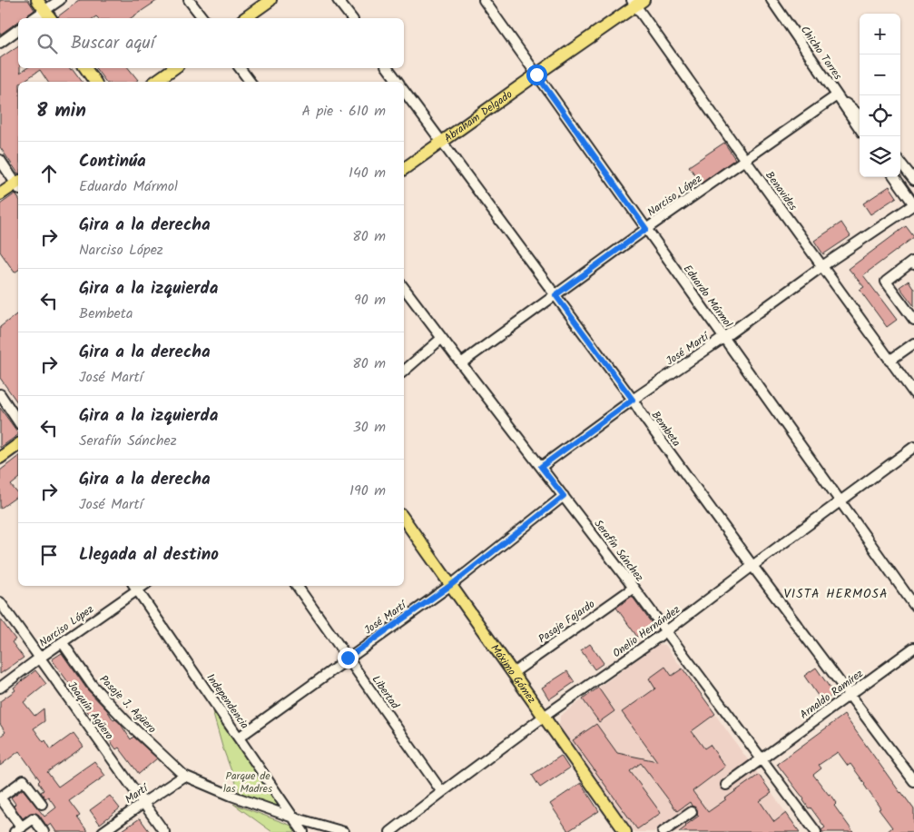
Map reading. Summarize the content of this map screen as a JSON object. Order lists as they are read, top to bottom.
{
  "streets": {
    "main road": ["Abraham Delgado", "Máximo Gómez"],
    "street": [
      "Chicho Torres",
      "Benavides",
      "Narciso López",
      "Eduardo Mármol",
      "José Martí",
      "Bembeta",
      "Serafín Sánchez",
      "Pasaje Fajardo",
      "Onelio Hernández",
      "Libertad",
      "Arnaldo Ramírez",
      "Independencia",
      "Pasaje J. Agüero",
      "Joaquín Agüero",
      "Martí"
    ]
  },
  "crossings": [
    ["Chicho Torres", "Narciso López"],
    ["Abraham Delgado", "Benavides"],
    ["Abraham Delgado", "Eduardo Mármol"],
    ["Abraham Delgado", "Bembeta"],
    ["Benavides", "Narciso López"],
    ["Benavides", "José Martí"],
    ["Narciso López", "Eduardo Mármol"],
    ["Narciso López", "Bembeta"],
    ["Narciso López", "Serafín Sánchez"],
    ["Narciso López", "Independencia"],
    ["Narciso López", "Pasaje J. Agüero"],
    ["Narciso López", "Joaquín Agüero"],
    ["Eduardo Mármol", "José Martí"],
    ["Eduardo Mármol", "Onelio Hernández"],
    ["José Martí", "Bembeta"],
    ["José Martí", "Serafín Sánchez"],
    ["José Martí", "Máximo Gómez"],
    ["José Martí", "Libertad"],
    ["José Martí", "Independencia"],
    ["Bembeta", "Onelio Hernández"],
    ["Bembeta", "Arnaldo Ramírez"],
    ["Serafín Sánchez", "Pasaje Fajardo"],
    ["Serafín Sánchez", "Onelio Hernández"],
    ["Serafín Sánchez", "Arnaldo Ramírez"],
    ["Pasaje Fajardo", "Máximo Gómez"],
    ["Onelio Hernández", "Máximo Gómez"],
    ["Onelio Hernández", "Libertad"],
    ["Pasaje J. Agüero", "Martí"],
    ["Joaquín Agüero", "Martí"]
  ],
  "districts": ["VISTA HERMOSA"],
  "parks": ["Parque de las Madres"],
  "page": {
    "map_buttons": ["+", "−"],
    "search": "Buscar aquí",
    "heading": ["8 min", "A pie · 610 m"],
    "list": [
      ["Continúa", "Eduardo Mármol", "140 m"],
      ["Gira a la derecha", "Narciso López", "80 m"],
      ["Gira a la izquierda", "Bembeta", "90 m"],
      ["Gira a la derecha", "José Martí", "80 m"],
      ["Gira a la izquierda", "Serafín Sánchez", "30 m"],
      ["Gira a la derecha", "José Martí", "190 m"],
      "Llegada al destino"
    ]
  }
}
